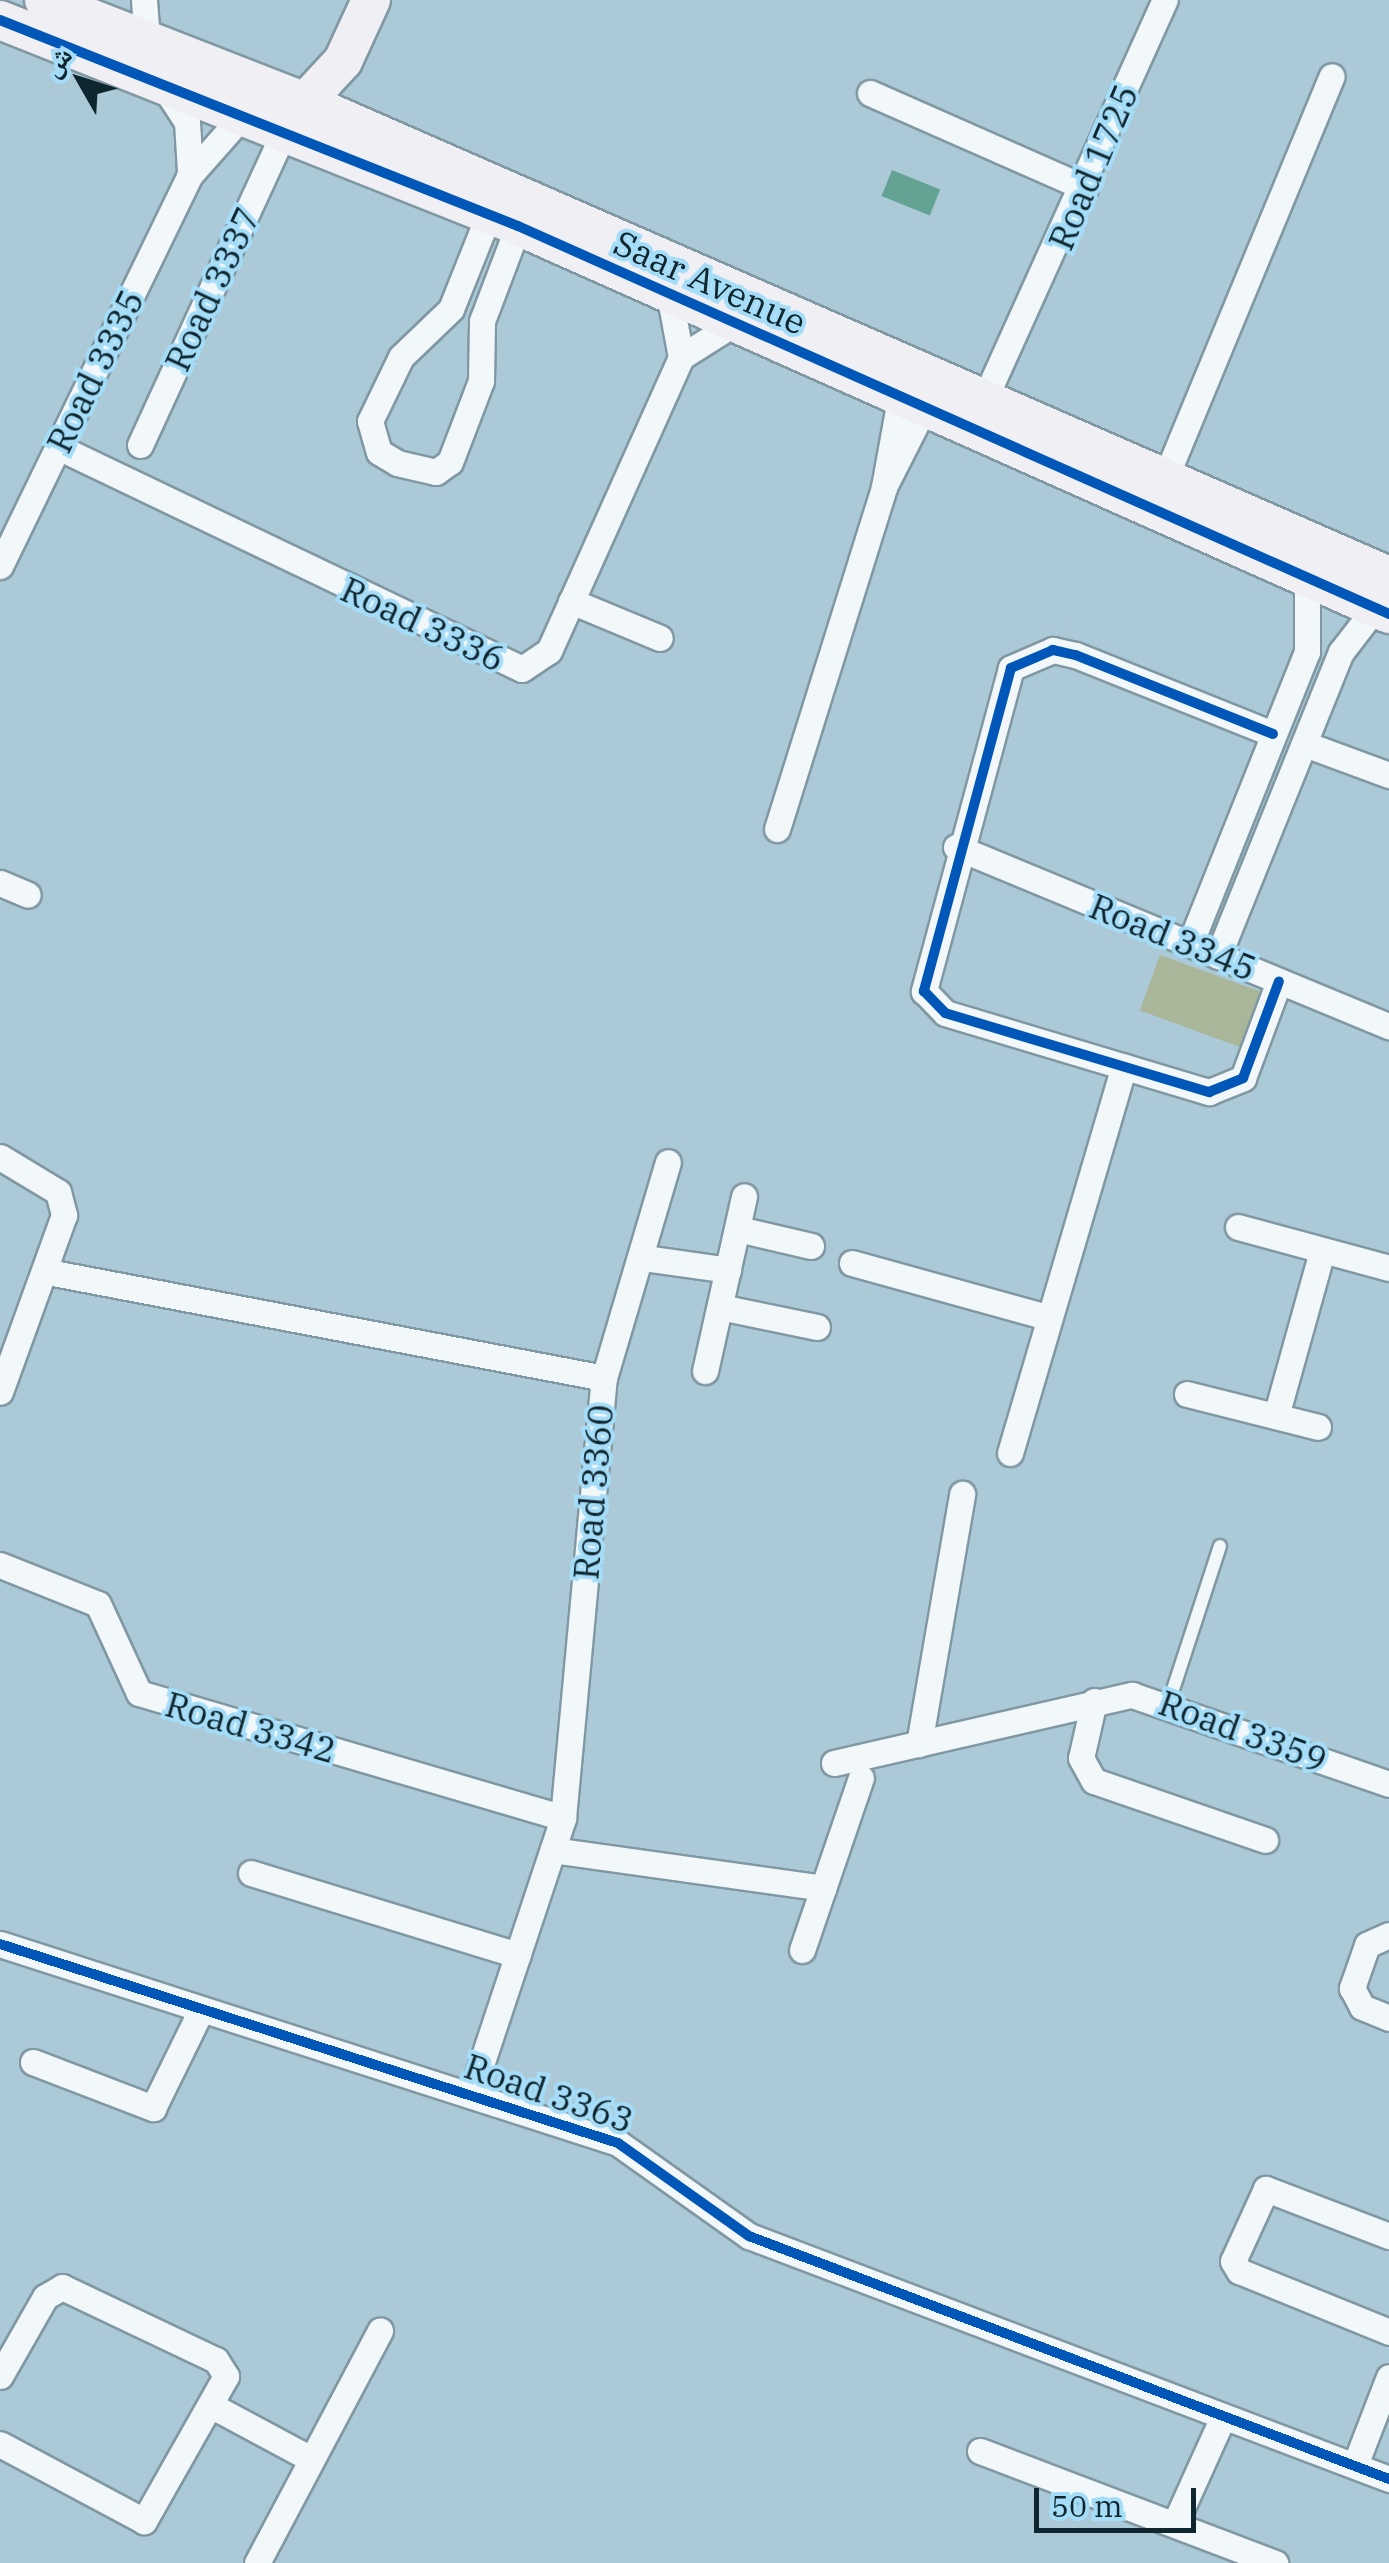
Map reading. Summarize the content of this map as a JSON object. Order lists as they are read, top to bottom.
{
  "streets": {
    "street": [
      "Road 1725",
      "Saar Avenue",
      "Road 3337",
      "Road 3335",
      "Road 3336",
      "Road 3345",
      "Road 3360",
      "Road 3342",
      "Road 3359",
      "Road 3363"
    ]
  },
  "crossings": [
    ["Road 1725", "Saar Avenue"],
    ["Saar Avenue", "Road 3337"],
    ["Saar Avenue", "Road 3335"],
    ["Road 3335", "Road 3336"],
    ["Road 3360", "Road 3342"],
    ["Road 3360", "Road 3363"]
  ],
  "scale_bar": "50 m",
  "north": "top left"
}
